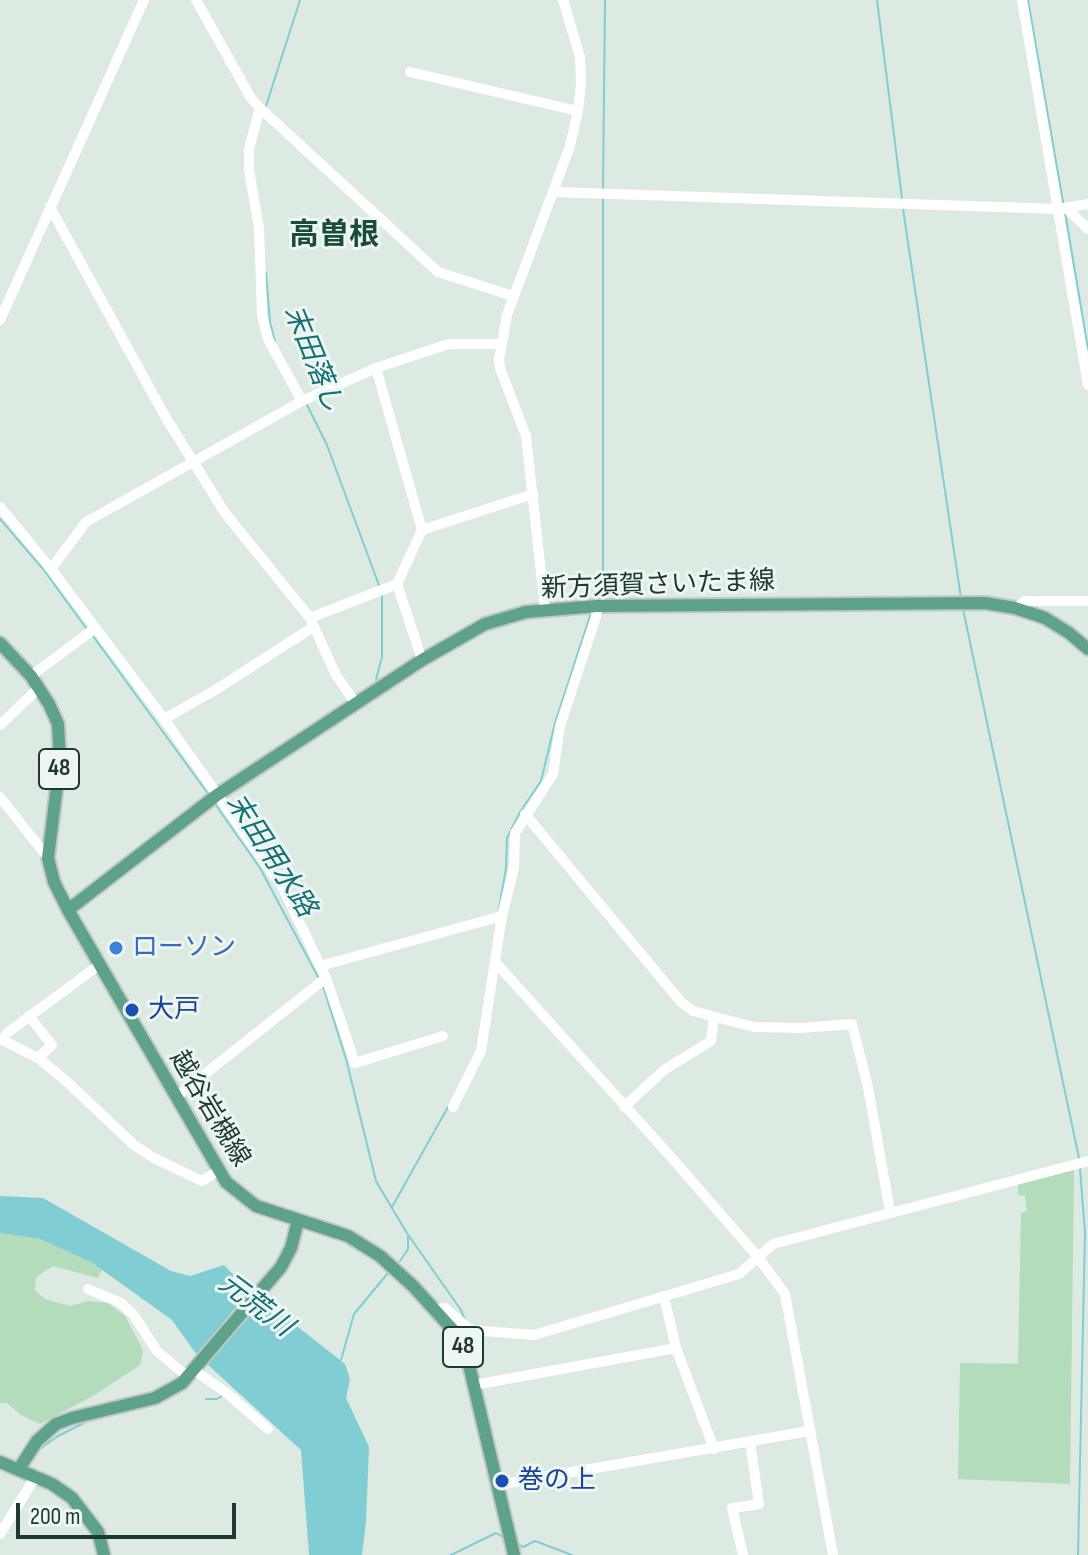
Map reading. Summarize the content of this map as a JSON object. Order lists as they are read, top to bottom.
{
  "streets": {
    "main road": ["新方須賀さいたま線", "48", "越谷岩槻線"]
  },
  "crossings": [
    ["新方須賀さいたま線", "越谷岩槻線"]
  ],
  "districts": ["高曽根"],
  "water": ["末田落し", "末田用水路", "元荒川"],
  "places": ["ローソン", "大戸", "巻の上"],
  "scale_bar": "200 m"
}
